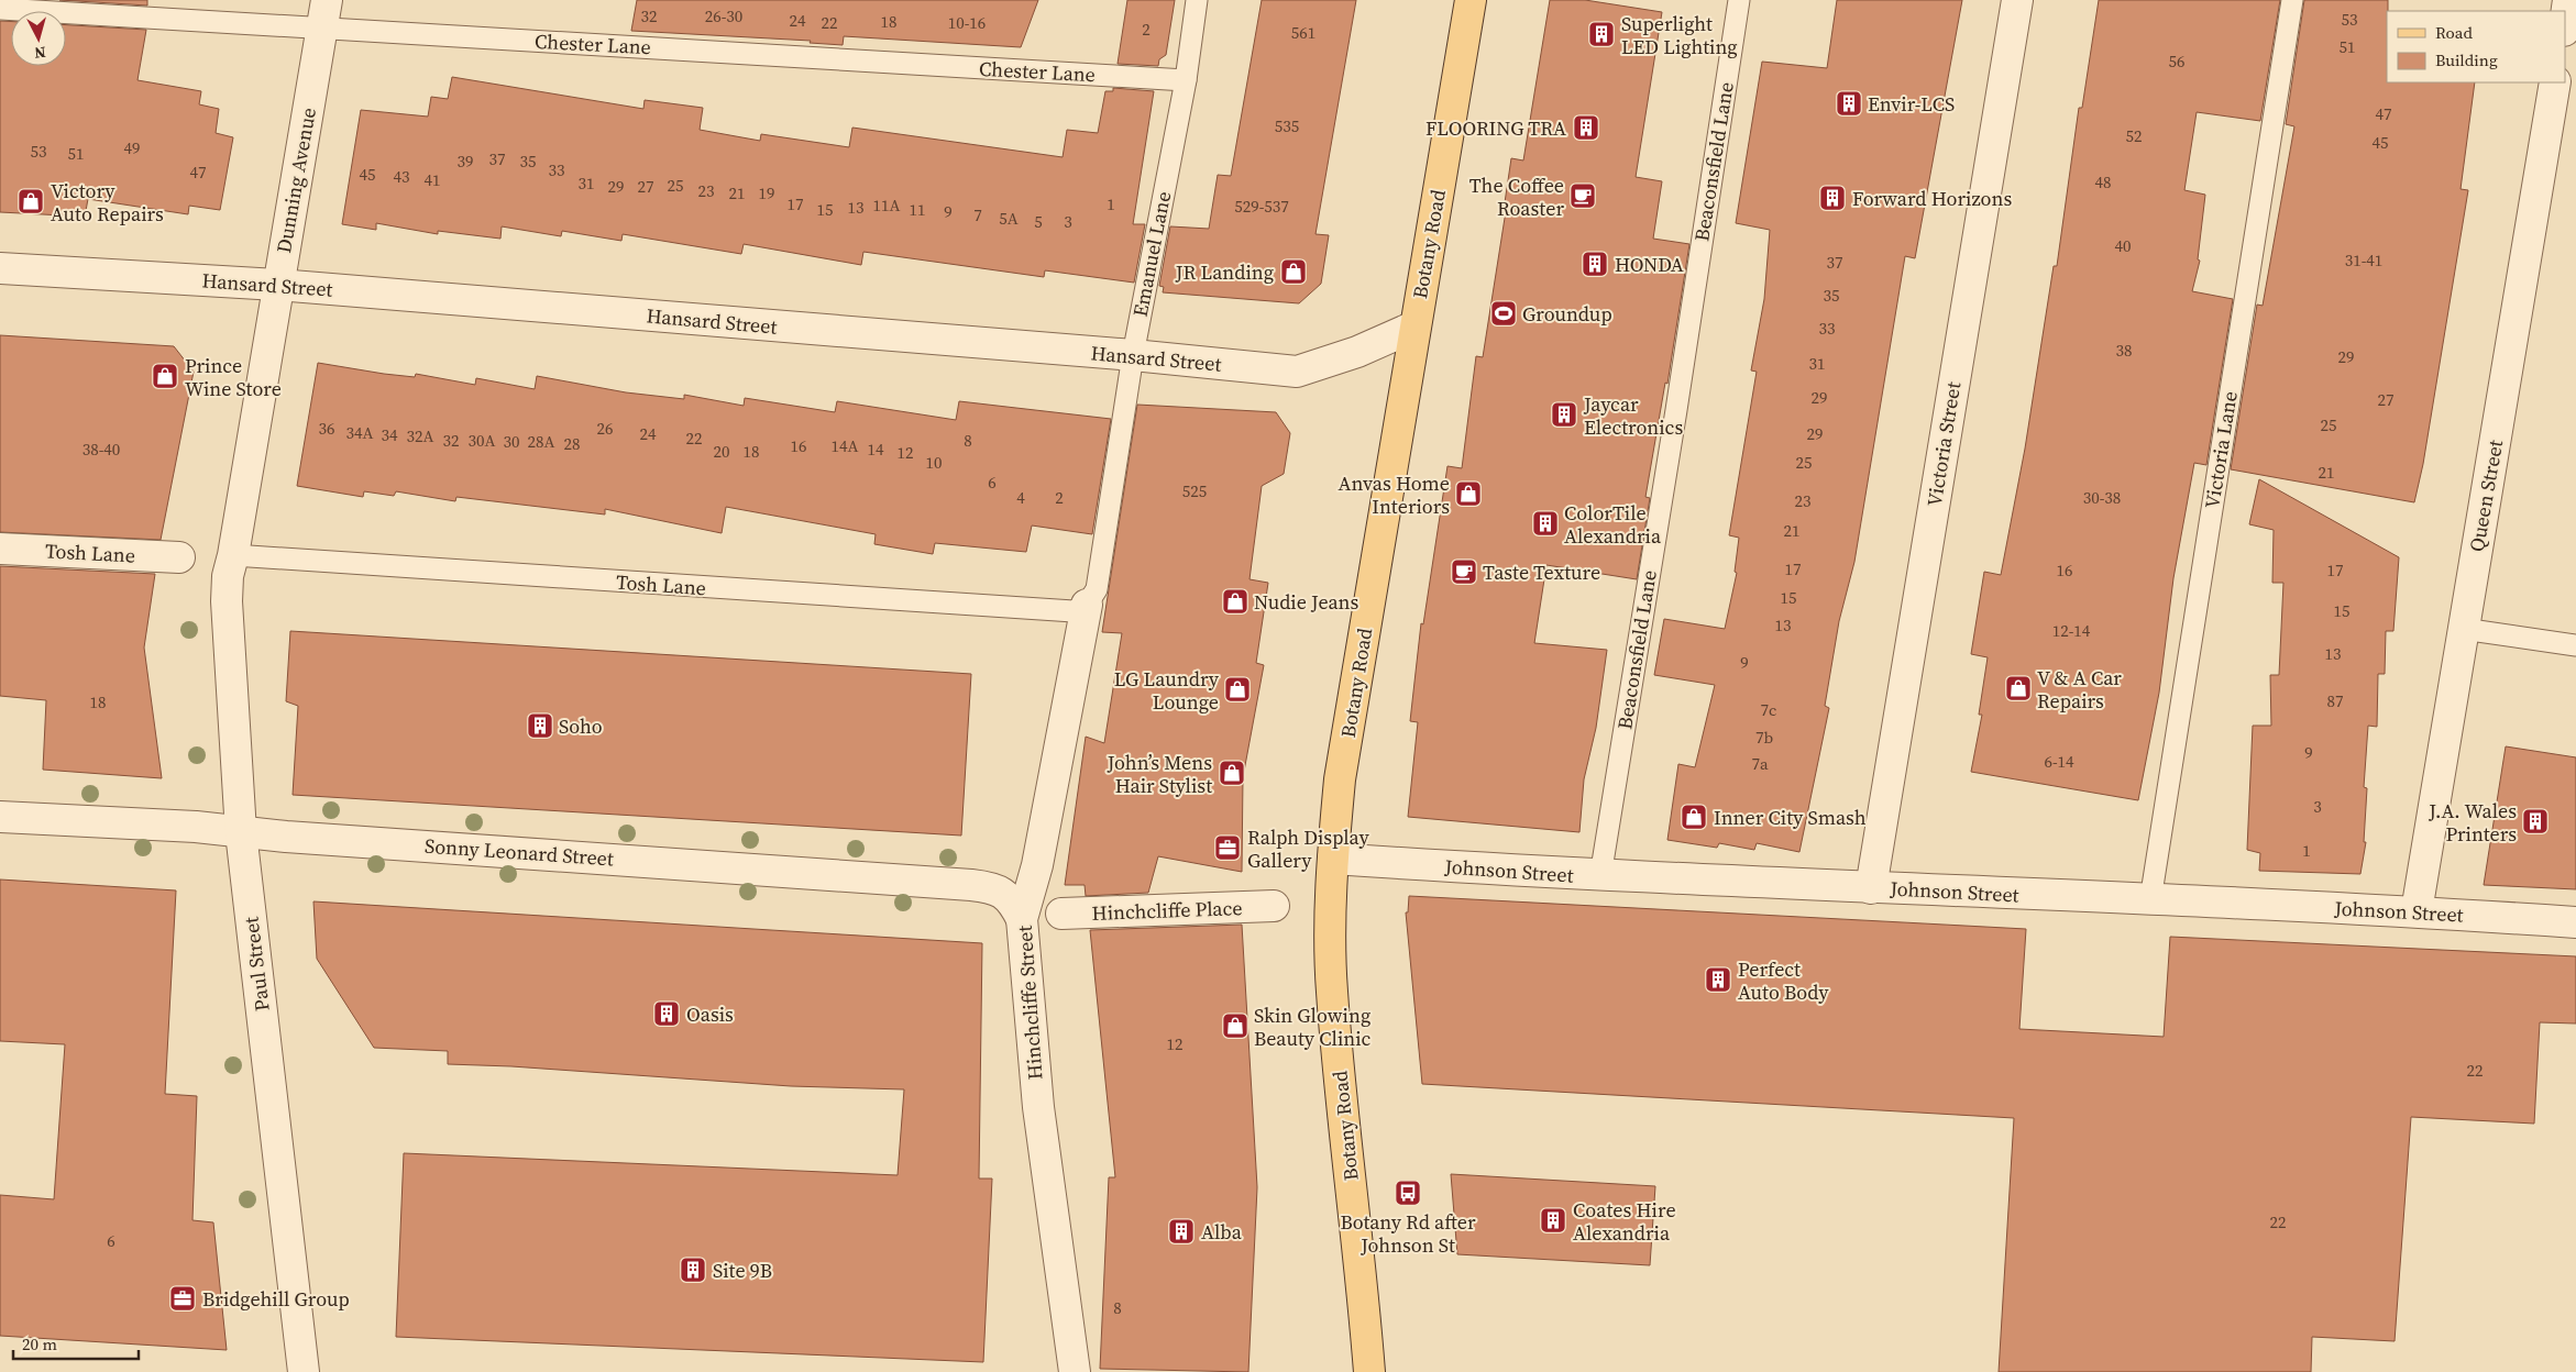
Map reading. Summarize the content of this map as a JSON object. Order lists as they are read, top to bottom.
{
  "streets": {
    "main road": ["Botany Road"],
    "street": [
      "Dunning Avenue",
      "Hansard Street",
      "Victoria Street",
      "Queen Street",
      "Tosh Lane",
      "Sonny Leonard Street",
      "Johnson Street",
      "Hinchcliffe Place",
      "Paul Street",
      "Hinchcliffe Street"
    ],
    "lane": [
      "Chester Lane",
      "Beaconsfield Lane",
      "Emanuel Lane",
      "Victoria Lane"
    ]
  },
  "crossings": [
    ["Chester Lane", "Dunning Avenue"],
    ["Chester Lane", "Emanuel Lane"],
    ["Beaconsfield Lane", "Johnson Street"],
    ["Dunning Avenue", "Hansard Street"],
    ["Dunning Avenue", "Tosh Lane"],
    ["Dunning Avenue", "Paul Street"],
    ["Botany Road", "Hansard Street"],
    ["Botany Road", "Johnson Street"],
    ["Emanuel Lane", "Hansard Street"],
    ["Emanuel Lane", "Tosh Lane"],
    ["Emanuel Lane", "Hinchcliffe Street"],
    ["Victoria Street", "Johnson Street"],
    ["Victoria Lane", "Johnson Street"],
    ["Queen Street", "Johnson Street"],
    ["Tosh Lane", "Paul Street"],
    ["Tosh Lane", "Hinchcliffe Street"],
    ["Sonny Leonard Street", "Paul Street"],
    ["Sonny Leonard Street", "Hinchcliffe Street"]
  ],
  "places": {
    "building": [
      "Superlight LED Lighting",
      "Envir-LCS",
      "FLOORING TRA",
      "Forward Horizons",
      "HONDA",
      "Jaycar Electronics",
      "ColorTile Alexandria",
      "Soho",
      "J.A. Wales Printers",
      "Perfect Auto Body",
      "Oasis",
      "Coates Hire Alexandria",
      "Alba",
      "Site 9B"
    ],
    "cafe": ["The Coffee Roaster", "Taste Texture"],
    "shop": [
      "Victory Auto Repairs",
      "JR Landing",
      "Prince Wine Store",
      "Anvas Home Interiors",
      "Nudie Jeans",
      "V & A Car Repairs",
      "LG Laundry Lounge",
      "John’s Mens Hair Stylist",
      "Inner City Smash",
      "Skin Glowing Beauty Clinic"
    ],
    "sports": ["Groundup"],
    "office": ["Ralph Display Gallery", "Bridgehill Group"],
    "bus stop": ["Botany Rd after Johnson St"]
  },
  "house_numbers": [
    "32",
    "26-30",
    "53",
    "24",
    "18",
    "22",
    "10-16",
    "2",
    "561",
    "51",
    "56",
    "47",
    "535",
    "52",
    "45",
    "49",
    "53",
    "51",
    "37",
    "39",
    "35",
    "33",
    "47",
    "45",
    "43",
    "41",
    "48",
    "31",
    "25",
    "29",
    "27",
    "23",
    "21",
    "19",
    "17",
    "1",
    "11A",
    "529-537",
    "13",
    "15",
    "11",
    "9",
    "7",
    "5A",
    "5",
    "3",
    "40",
    "31-41",
    "37",
    "35",
    "33",
    "38",
    "29",
    "31",
    "29",
    "27",
    "25",
    "36",
    "26",
    "34A",
    "24",
    "29",
    "34",
    "32A",
    "22",
    "32",
    "30A",
    "8",
    "30",
    "28A",
    "28",
    "16",
    "14A",
    "38-40",
    "14",
    "20",
    "18",
    "12",
    "10",
    "25",
    "21",
    "6",
    "525",
    "4",
    "2",
    "30-38",
    "23",
    "21",
    "17",
    "16",
    "17",
    "15",
    "15",
    "13",
    "12-14",
    "13",
    "9",
    "87",
    "18",
    "7c",
    "7b",
    "9",
    "6-14",
    "7a",
    "3",
    "1",
    "12",
    "22",
    "22",
    "6",
    "8"
  ],
  "legend": ["Road", "Building"],
  "scale_bar": "20 m",
  "north": "bottom"
}
